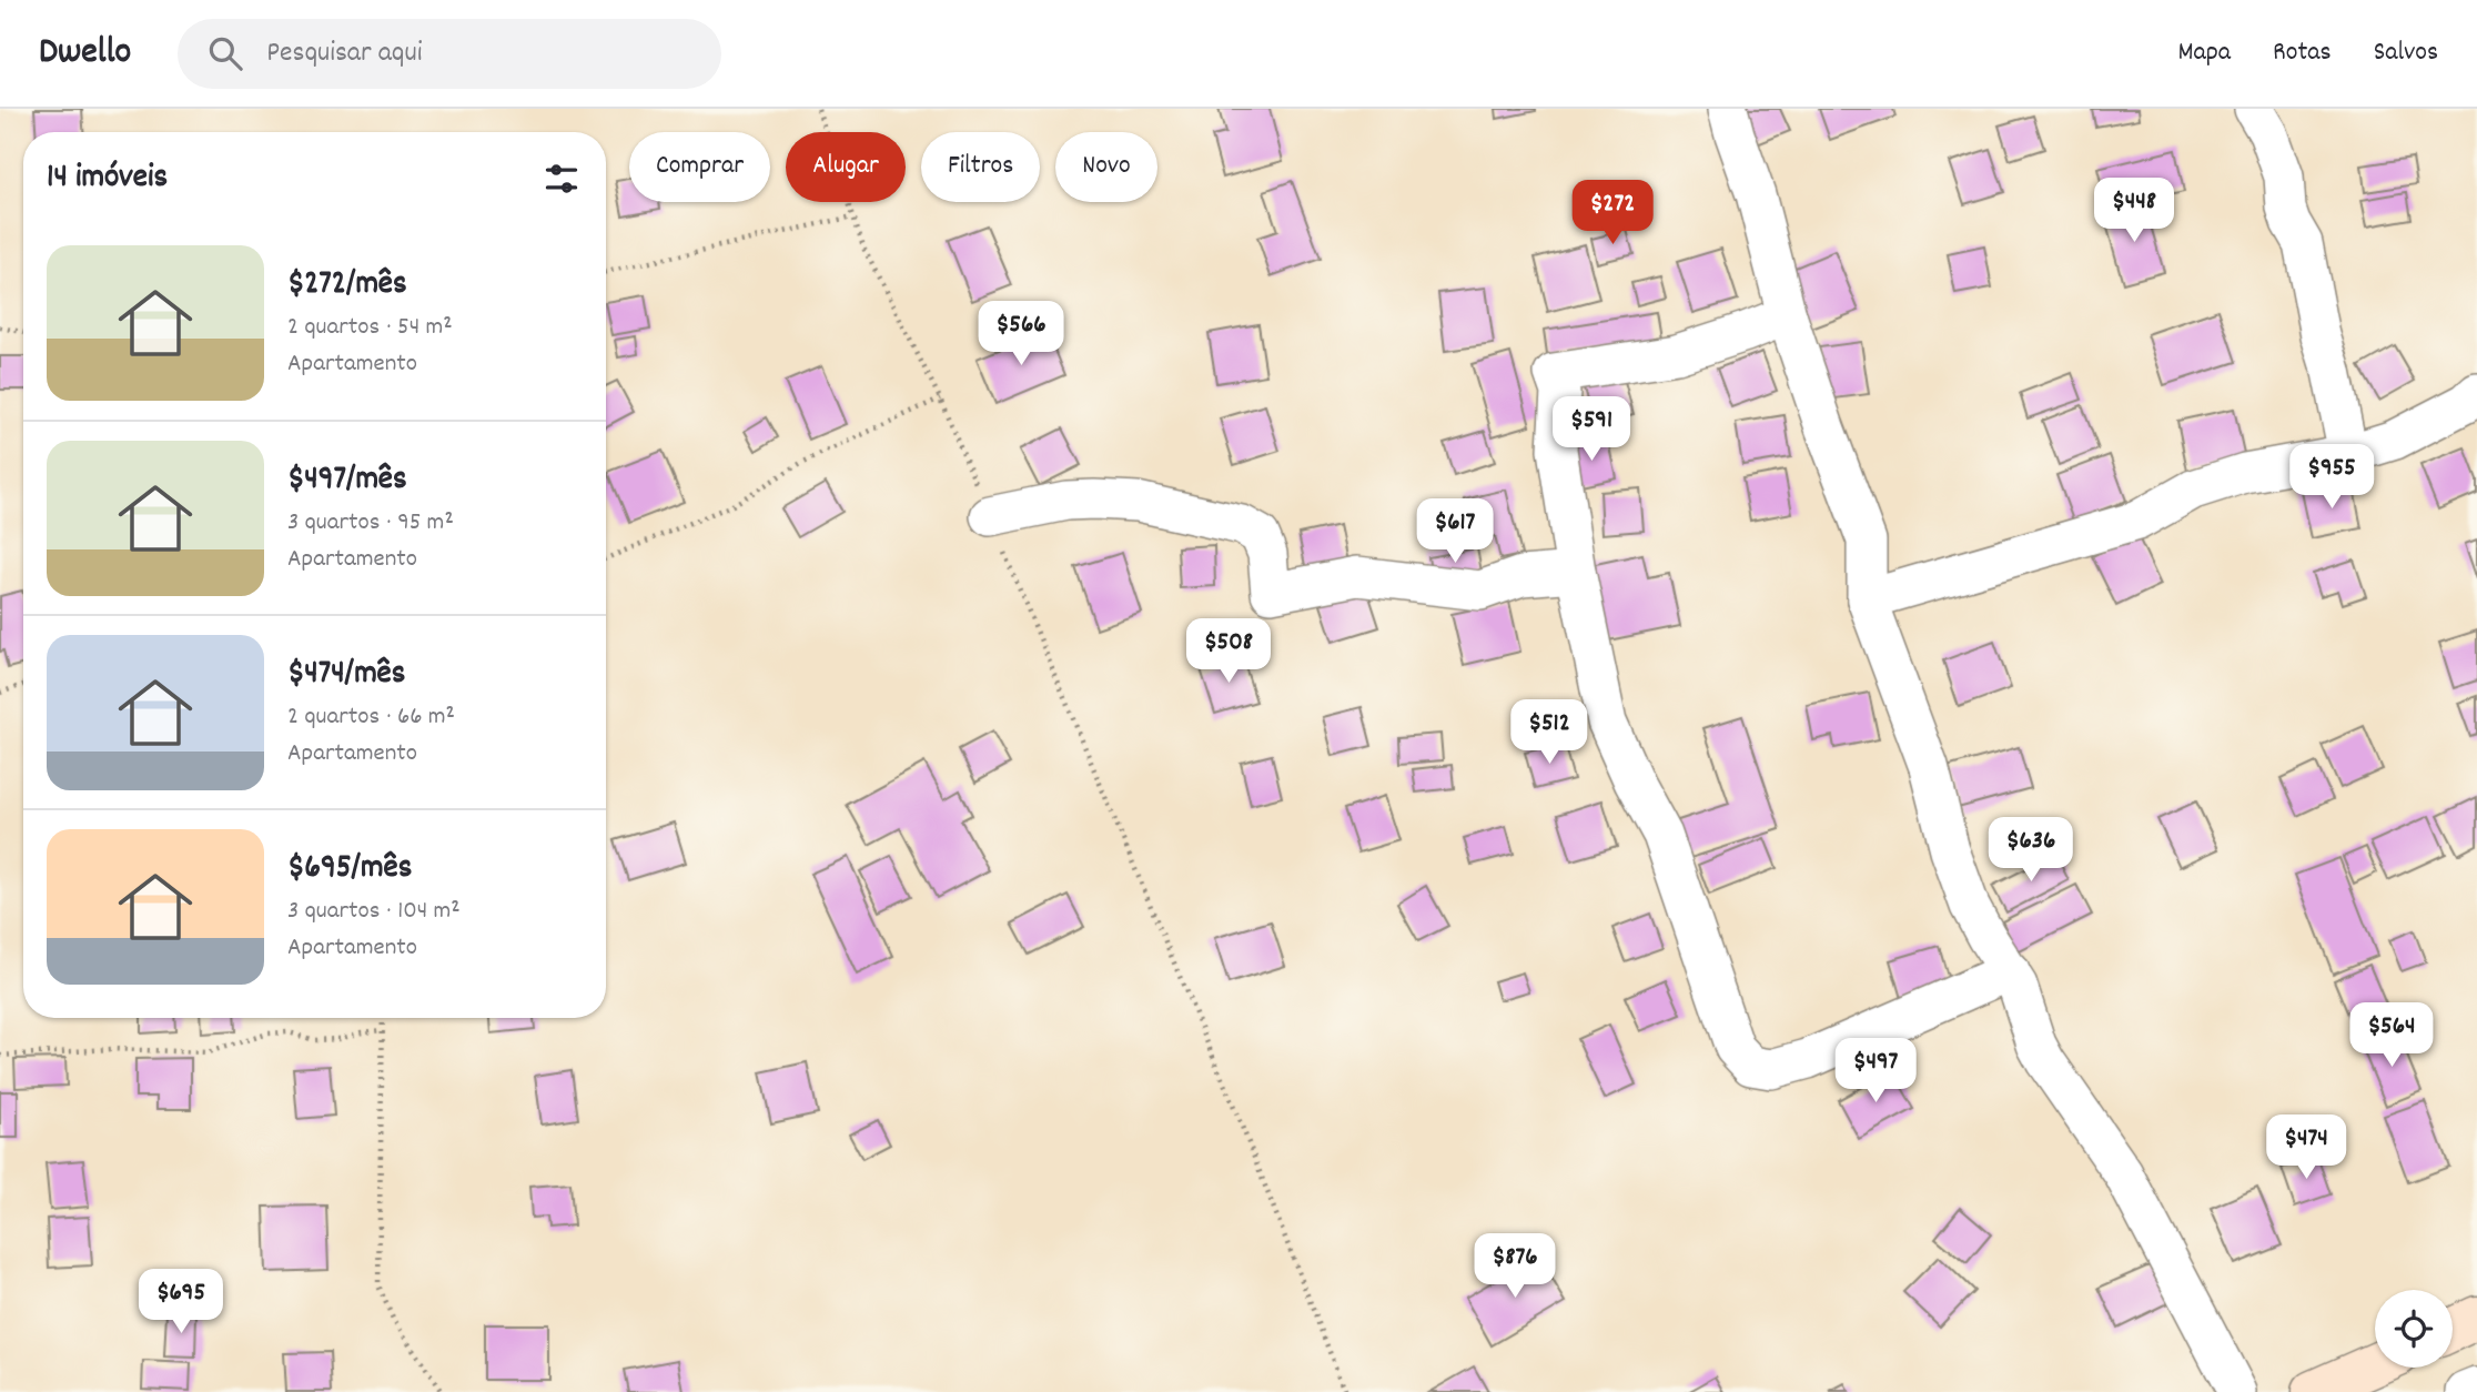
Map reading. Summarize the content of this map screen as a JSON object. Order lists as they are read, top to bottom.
{
  "page": {
    "header": "Dwello",
    "search": "Pesquisar aqui",
    "nav": ["Mapa", "Rotas", "Salvos"],
    "chip": [
      "Comprar",
      "Alugar",
      "Filtros",
      "Novo"
    ],
    "heading": "14 imóveis",
    "price": [
      "$448",
      "$272",
      "$566",
      "$591",
      "$955",
      "$617",
      "$508",
      "$512",
      "$636",
      "$564",
      "$497",
      "$474",
      "$876",
      "$695"
    ],
    "list": [
      {
        "name": "$272/mês",
        "note": "2 quartos · 54 m² · Apartamento"
      },
      {
        "name": "$497/mês",
        "note": "3 quartos · 95 m² · Apartamento"
      },
      {
        "name": "$474/mês",
        "note": "2 quartos · 66 m² · Apartamento"
      },
      {
        "name": "$695/mês",
        "note": "3 quartos · 104 m² · Apartamento"
      }
    ]
  }
}
